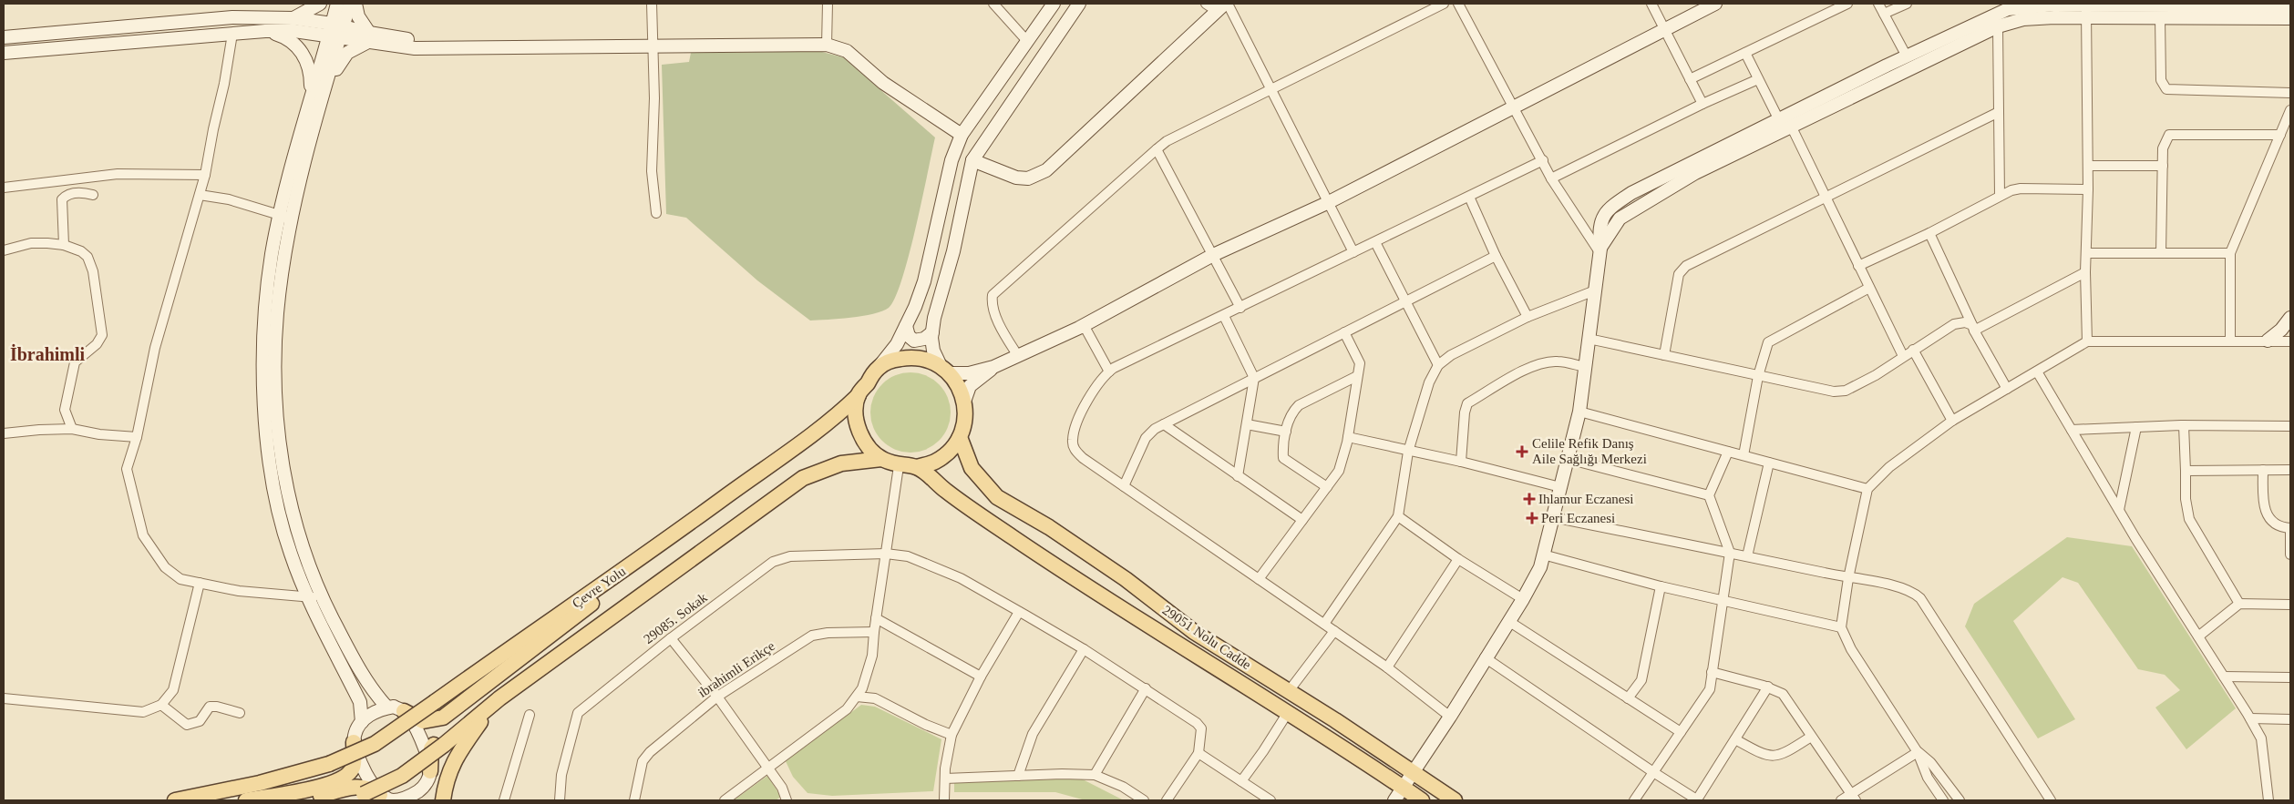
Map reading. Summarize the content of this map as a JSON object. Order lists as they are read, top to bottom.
{
  "streets": {
    "main road": ["Çevre Yolu", "29051 Nolu Cadde"],
    "street": ["29085. Sokak", "ibrahimli Erikçe"]
  },
  "crossings": [
    ["Çevre Yolu", "29051 Nolu Cadde"]
  ],
  "districts": ["İbrahimli"],
  "places": {
    "health": ["Celile Refik Danış Aile Sağlığı Merkezi", "Ihlamur Eczanesi", "Peri Eczanesi"]
  }
}
